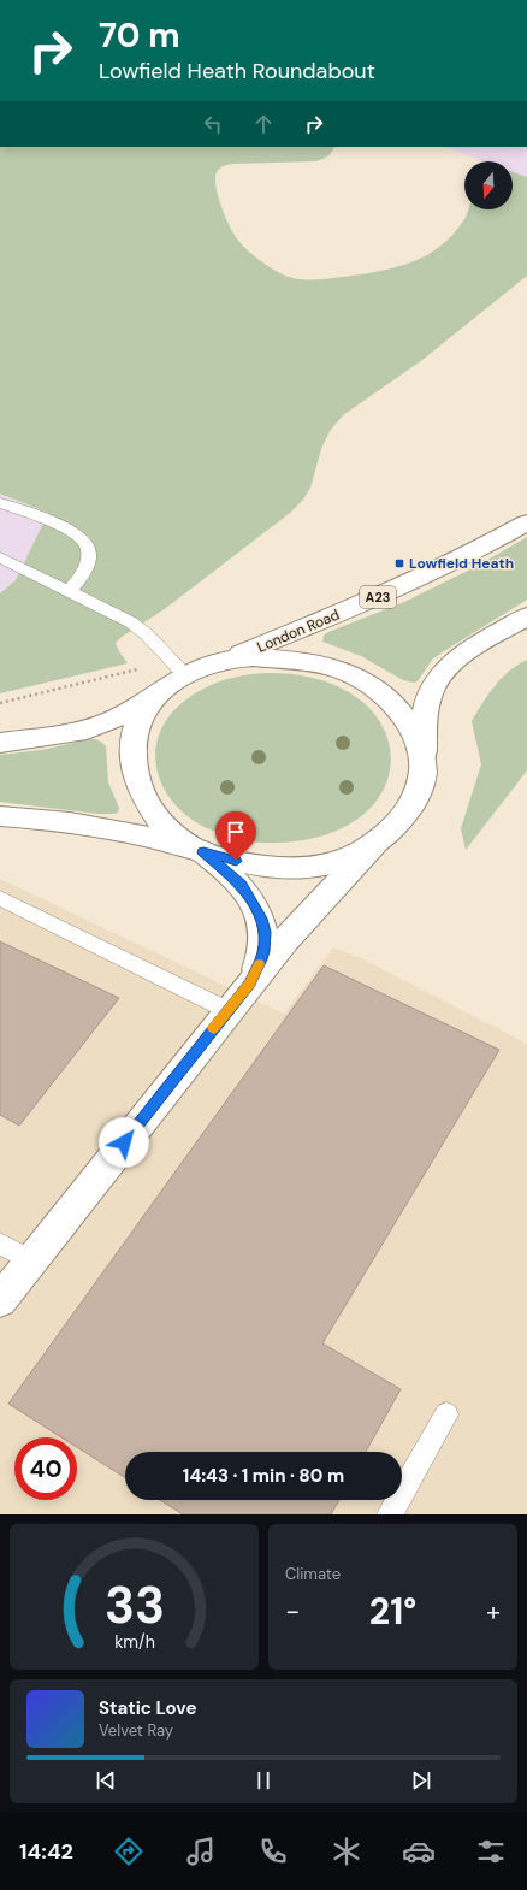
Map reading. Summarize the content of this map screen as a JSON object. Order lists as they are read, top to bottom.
{
  "streets": {
    "main road": ["A23", "London Road"]
  },
  "places": {
    "transit": ["Lowfield Heath"]
  },
  "north": "bottom",
  "page": {
    "turn": ["70 m", "Lowfield Heath Roundabout"],
    "limit": "40",
    "trip": "14:43 · 1 min · 80 m",
    "tile": "Climate",
    "heat": ["−", "21°", "+"],
    "song": ["Static Love", "Velvet Ray"],
    "tabs": "14:42",
    "gauge": ["33", "km/h"]
  }
}
